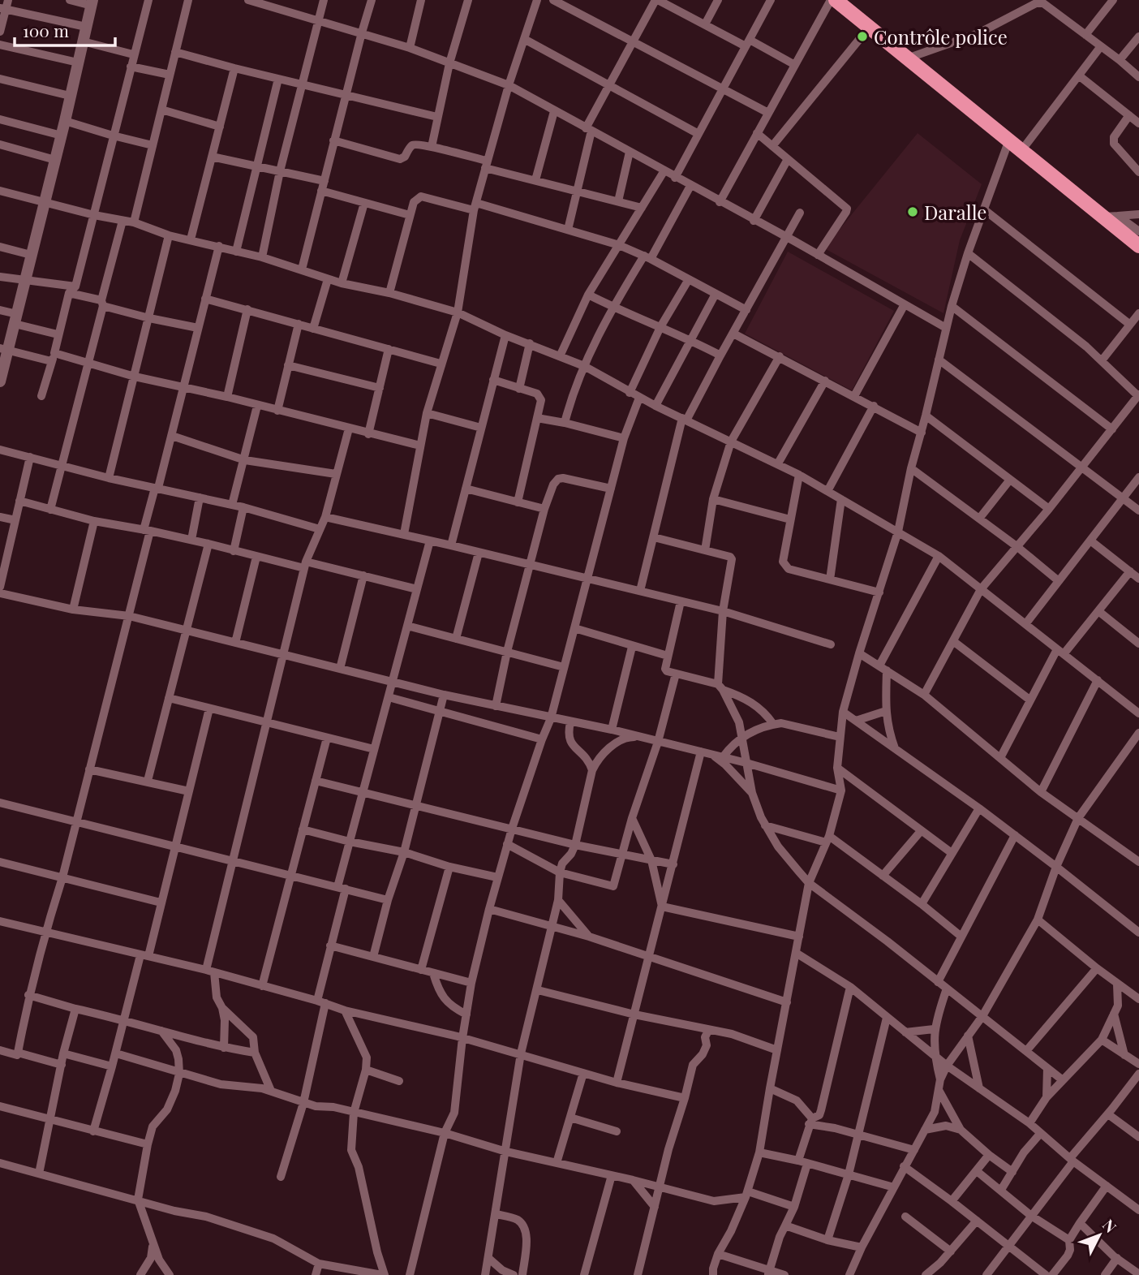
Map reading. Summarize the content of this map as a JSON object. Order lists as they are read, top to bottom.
{
  "places": ["Contrôle police", "Daralle"],
  "scale_bar": "100 m",
  "north": "top right"
}
